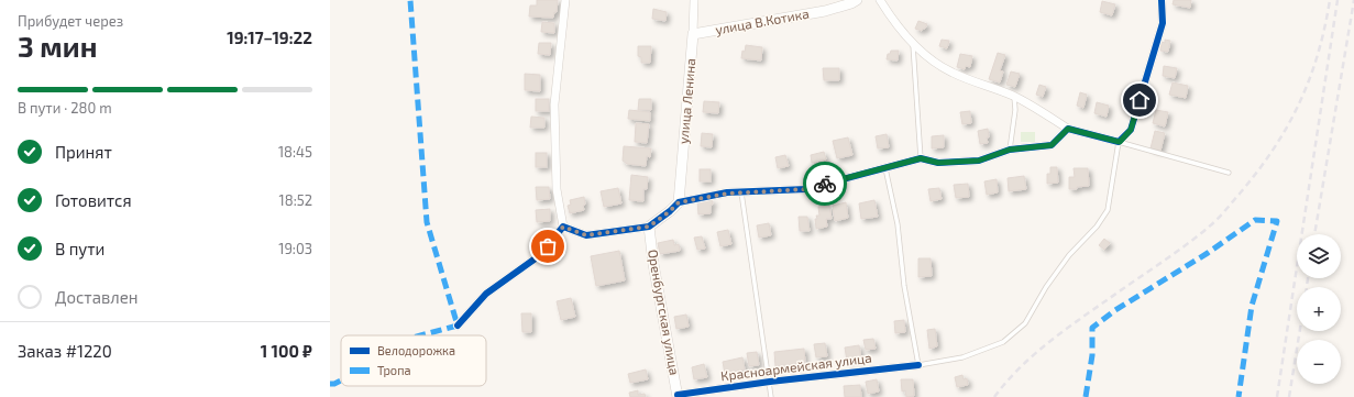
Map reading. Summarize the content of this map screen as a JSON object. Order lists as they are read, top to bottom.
{
  "streets": {
    "street": [
      "улица В.Котика",
      "улица Ленина",
      "Оренбургская улица",
      "Красноармейская улица"
    ]
  },
  "crossings": [
    ["улица В.Котика", "улица Ленина"],
    ["Оренбургская улица", "Красноармейская улица"]
  ],
  "legend": ["Велодорожка", "Тропа"],
  "page": {
    "heading": ["3 мин", "Прибудет через", "19:17–19:22"],
    "panel": ["Заказ #1220", "1 100 ₽"],
    "bar": "В пути · 280 m",
    "list": [
      ["Принят", "18:45"],
      ["Готовится", "18:52"],
      ["В пути", "19:03"],
      "Доставлен"
    ],
    "map_buttons": ["+", "−"]
  }
}
